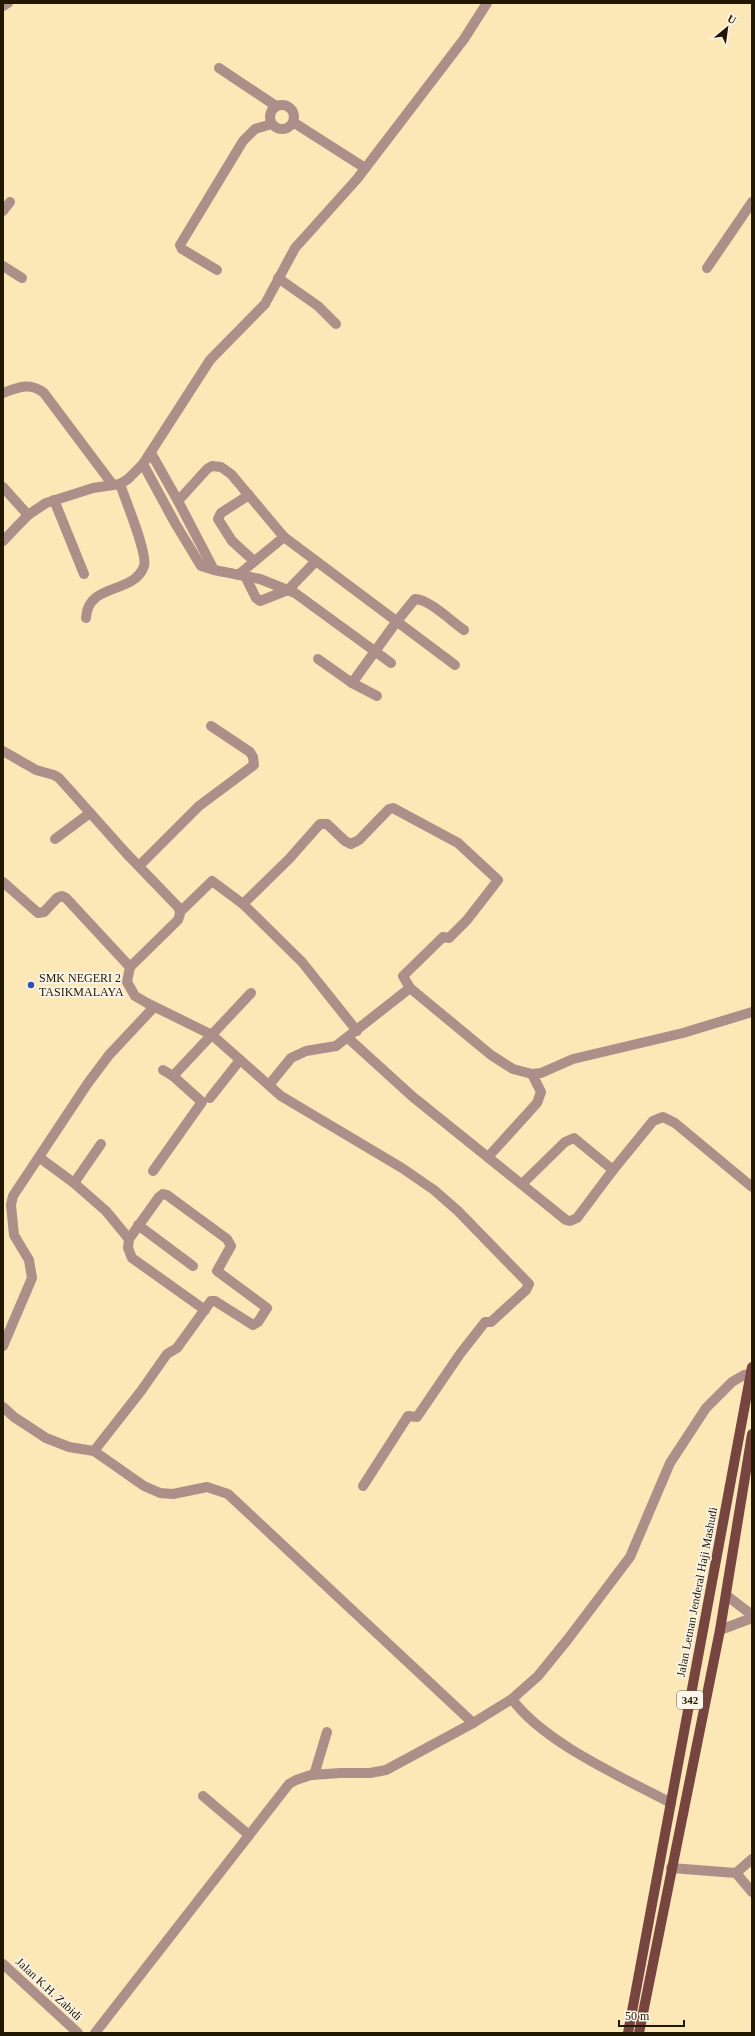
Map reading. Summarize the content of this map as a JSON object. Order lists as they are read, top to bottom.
{
  "streets": {
    "main road": ["Jalan Letnan Jenderal Haji Mashudi", "342"],
    "street": ["Jalan K.H. Zabidi"]
  },
  "places": ["SMK NEGERI 2 TASIKMALAYA"],
  "scale_bar": "50 m",
  "north": "top right"
}
